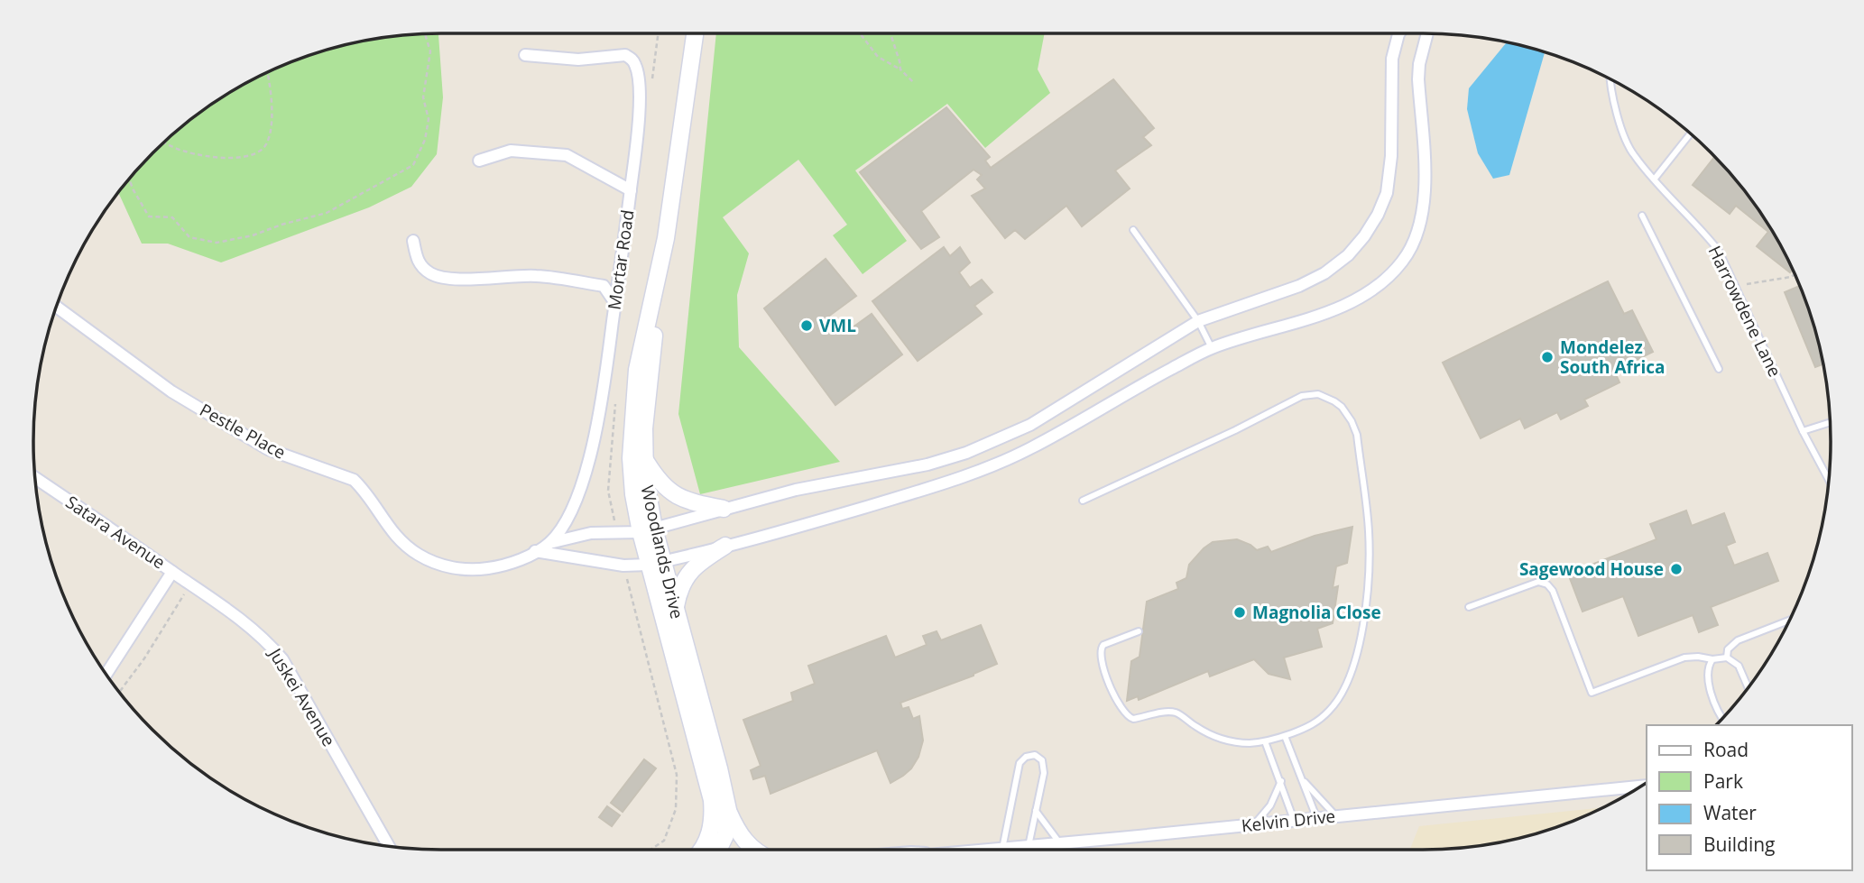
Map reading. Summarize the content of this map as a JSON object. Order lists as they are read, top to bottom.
{
  "streets": {
    "main road": ["Woodlands Drive"],
    "street": [
      "Mortar Road",
      "Pestle Place",
      "Satara Avenue",
      "Juskei Avenue",
      "Kelvin Drive"
    ],
    "lane": ["Harrowdene Lane"]
  },
  "crossings": [
    ["Mortar Road", "Pestle Place"],
    ["Satara Avenue", "Juskei Avenue"]
  ],
  "places": [
    "VML",
    "Mondelez South Africa",
    "Sagewood House",
    "Magnolia Close"
  ],
  "legend": [
    "Road",
    "Park",
    "Water",
    "Building"
  ]
}
